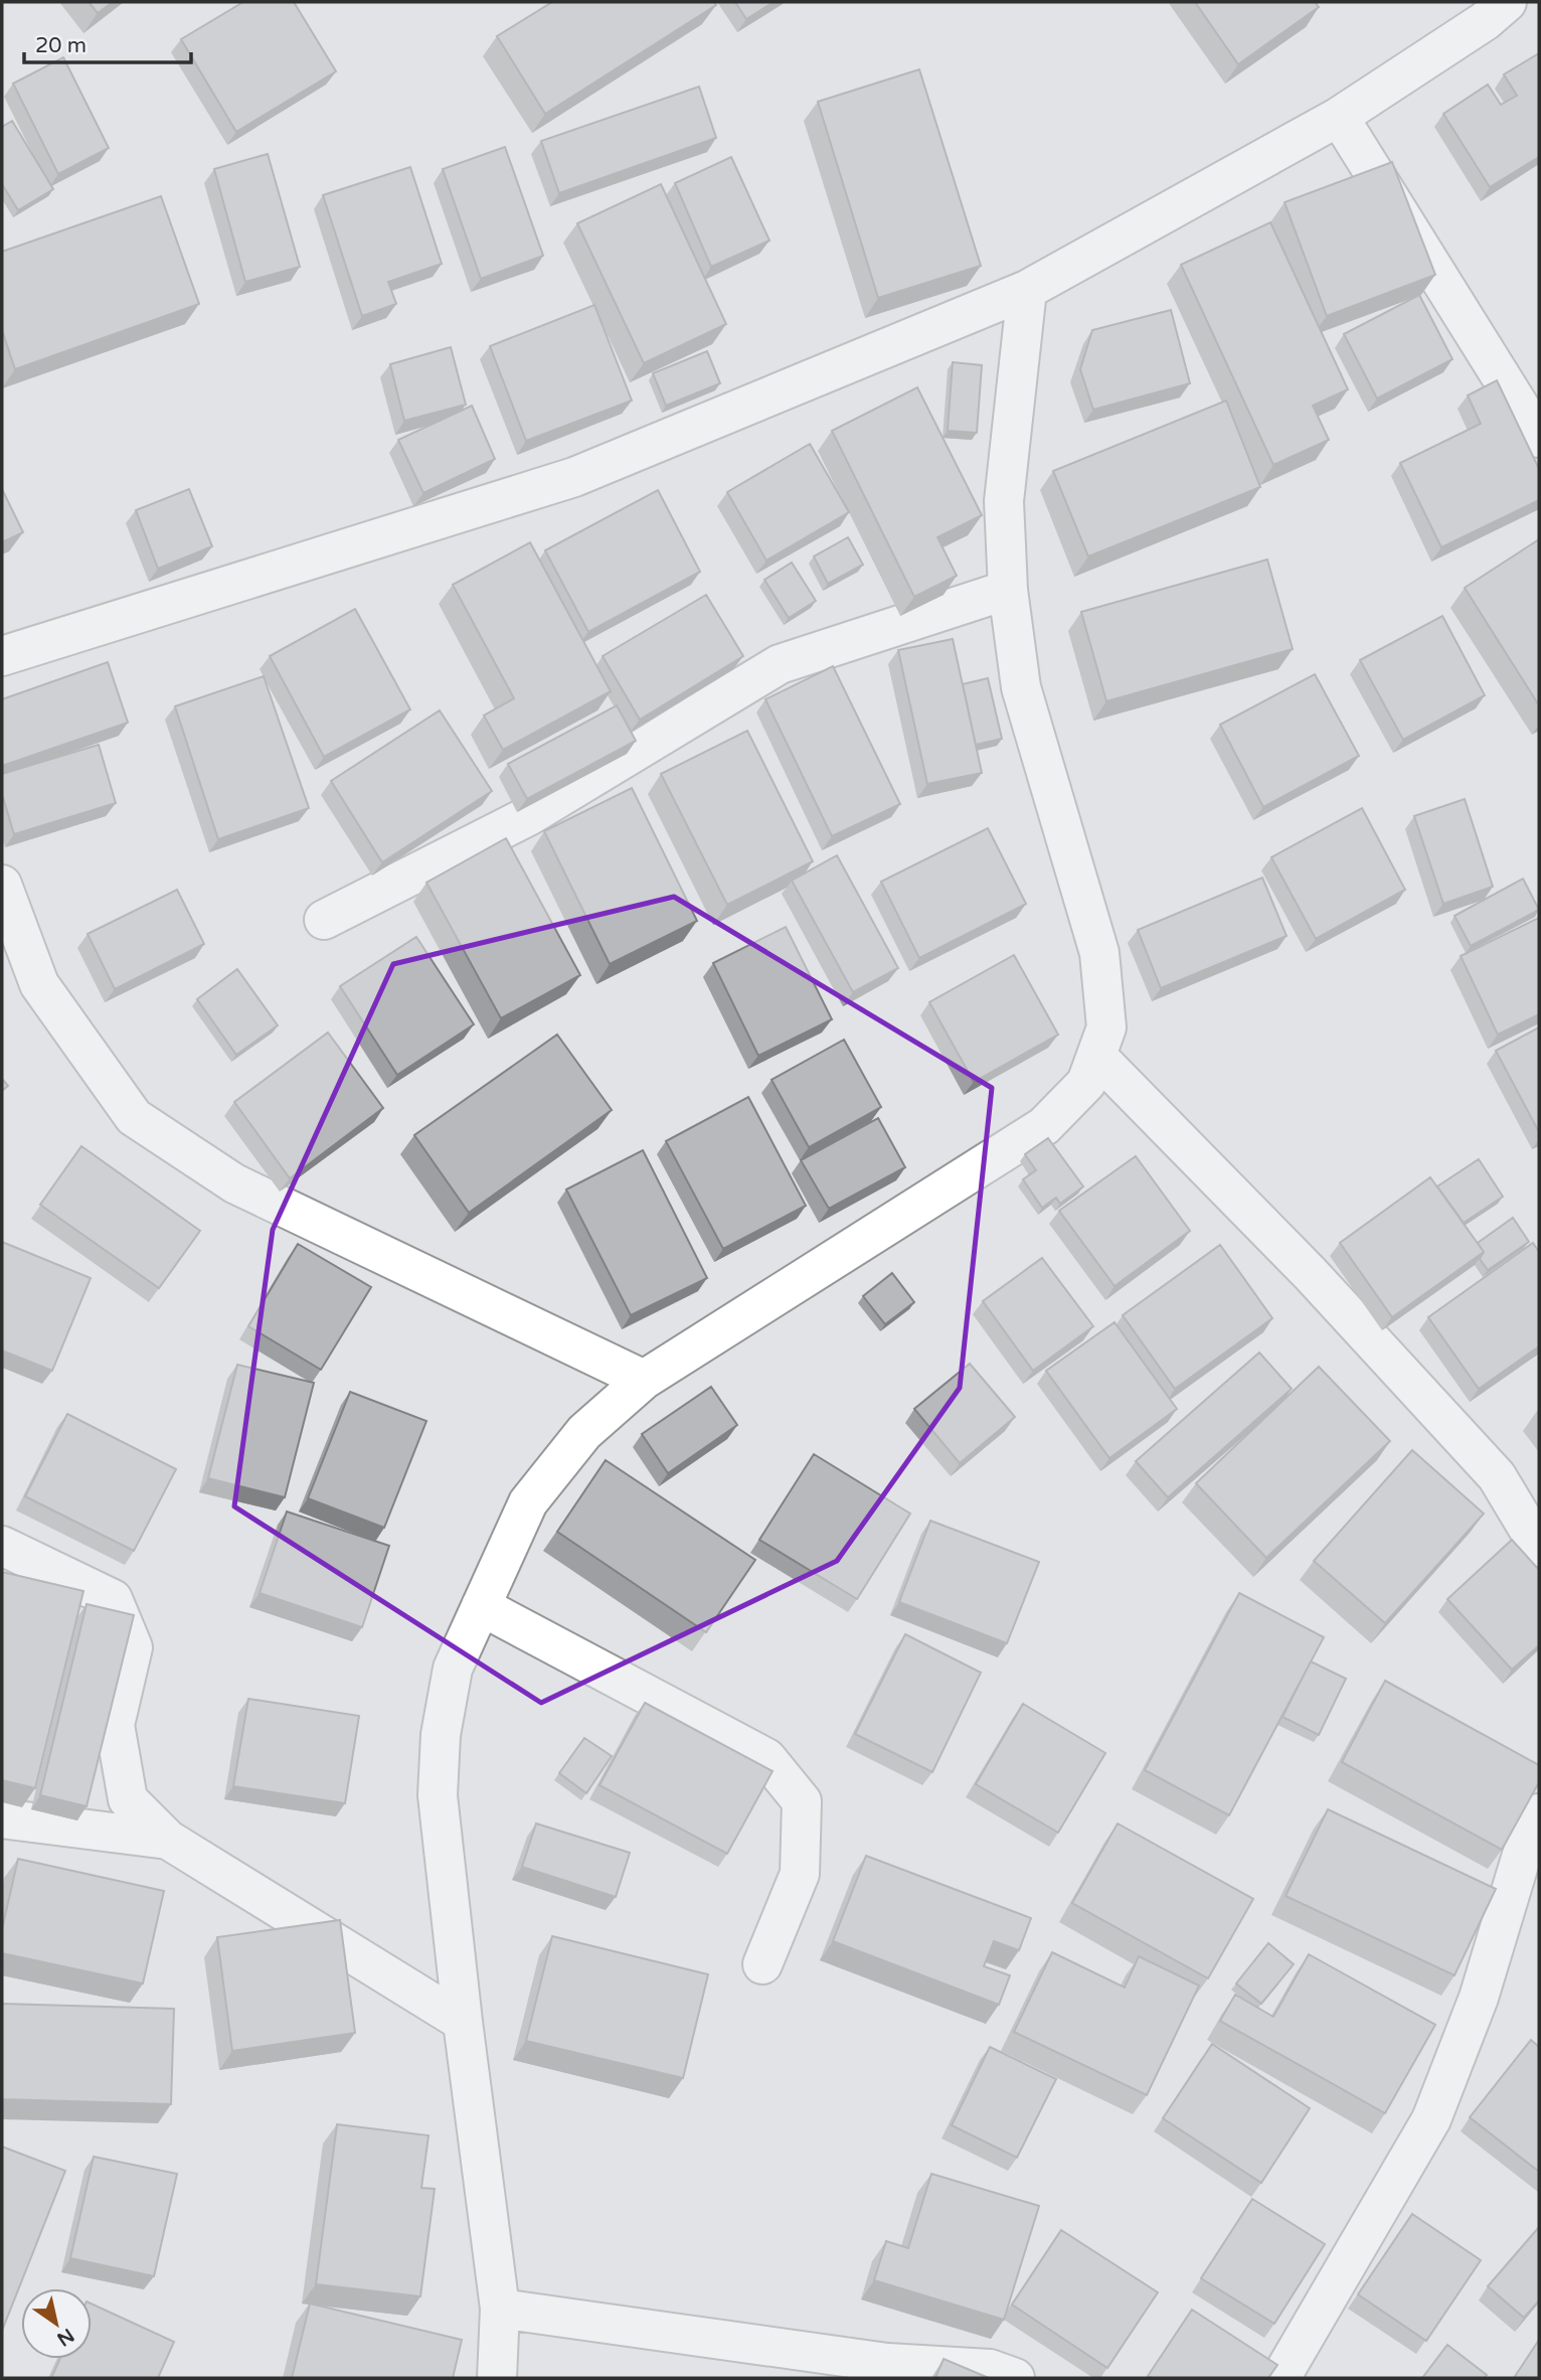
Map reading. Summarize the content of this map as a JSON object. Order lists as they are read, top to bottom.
{
  "scale_bar": "20 m",
  "north": "bottom right"
}
